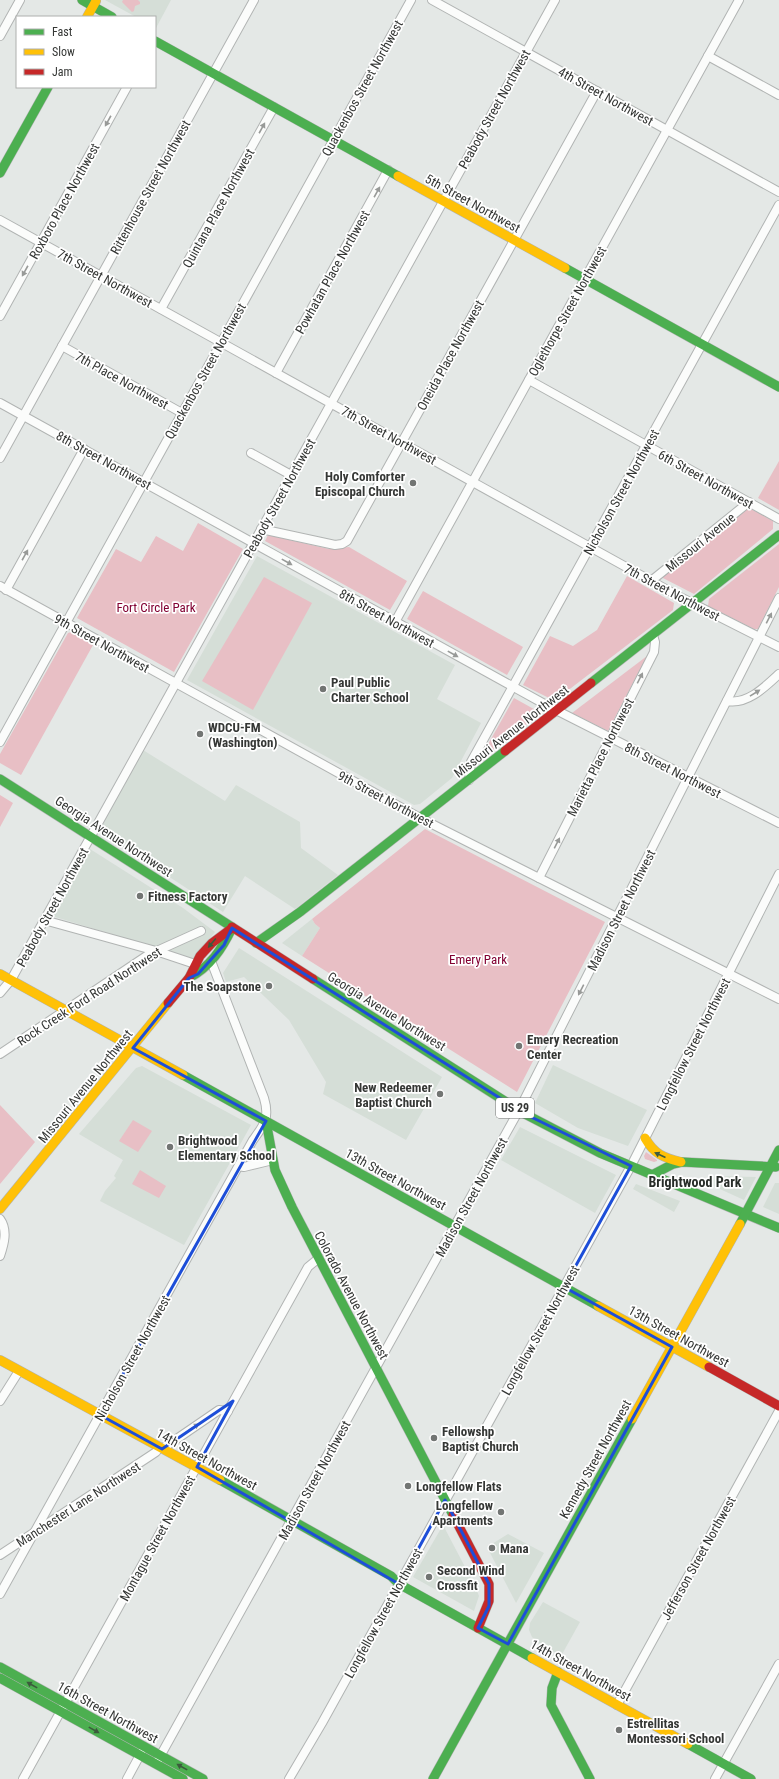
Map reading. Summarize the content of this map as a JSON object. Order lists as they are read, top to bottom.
{
  "streets": {
    "main road": [
      "5th Street Northwest",
      "Missouri Avenue Northwest",
      "Georgia Avenue Northwest",
      "US 29",
      "13th Street Northwest",
      "Colorado Avenue Northwest",
      "14th Street Northwest",
      "Kennedy Street Northwest",
      "16th Street Northwest"
    ],
    "street": [
      "Quackenbos Street Northwest",
      "4th Street Northwest",
      "Peabody Street Northwest",
      "Rittenhouse Street Northwest",
      "Roxboro Place Northwest",
      "Quintana Place Northwest",
      "Powhatan Place Northwest",
      "7th Street Northwest",
      "Oglethorpe Street Northwest",
      "Oneida Place Northwest",
      "7th Place Northwest",
      "8th Street Northwest",
      "6th Street Northwest",
      "Nicholson Street Northwest",
      "Missouri Avenue",
      "9th Street Northwest",
      "Marietta Place Northwest",
      "Madison Street Northwest",
      "Rock Creek Ford Road Northwest",
      "Longfellow Street Northwest",
      "Manchester Lane Northwest",
      "Montague Street Northwest",
      "Jefferson Street Northwest"
    ]
  },
  "crossings": [
    ["Quackenbos Street Northwest", "5th Street Northwest"],
    ["Quackenbos Street Northwest", "7th Street Northwest"],
    ["Quackenbos Street Northwest", "7th Place Northwest"],
    ["Quackenbos Street Northwest", "8th Street Northwest"],
    ["Quackenbos Street Northwest", "9th Street Northwest"],
    ["4th Street Northwest", "Peabody Street Northwest"],
    ["4th Street Northwest", "Oglethorpe Street Northwest"],
    ["4th Street Northwest", "Oneida Place Northwest"],
    ["Peabody Street Northwest", "5th Street Northwest"],
    ["Peabody Street Northwest", "7th Street Northwest"],
    ["Peabody Street Northwest", "Oneida Place Northwest"],
    ["Peabody Street Northwest", "8th Street Northwest"],
    ["Peabody Street Northwest", "9th Street Northwest"],
    ["Peabody Street Northwest", "Georgia Avenue Northwest"],
    ["Peabody Street Northwest", "13th Street Northwest"],
    ["Rittenhouse Street Northwest", "5th Street Northwest"],
    ["Rittenhouse Street Northwest", "7th Street Northwest"],
    ["Rittenhouse Street Northwest", "7th Place Northwest"],
    ["Rittenhouse Street Northwest", "8th Street Northwest"],
    ["Roxboro Place Northwest", "7th Street Northwest"],
    ["5th Street Northwest", "Quintana Place Northwest"],
    ["5th Street Northwest", "Powhatan Place Northwest"],
    ["5th Street Northwest", "Oglethorpe Street Northwest"],
    ["5th Street Northwest", "Oneida Place Northwest"],
    ["5th Street Northwest", "Nicholson Street Northwest"],
    ["Quintana Place Northwest", "7th Street Northwest"],
    ["Powhatan Place Northwest", "7th Street Northwest"],
    ["7th Street Northwest", "Oglethorpe Street Northwest"],
    ["7th Street Northwest", "Oneida Place Northwest"],
    ["7th Street Northwest", "Nicholson Street Northwest"],
    ["7th Street Northwest", "Missouri Avenue"],
    ["7th Street Northwest", "Missouri Avenue Northwest"],
    ["7th Street Northwest", "Madison Street Northwest"],
    ["Oglethorpe Street Northwest", "8th Street Northwest"],
    ["Oglethorpe Street Northwest", "6th Street Northwest"],
    ["8th Street Northwest", "Nicholson Street Northwest"],
    ["8th Street Northwest", "Missouri Avenue Northwest"],
    ["8th Street Northwest", "Marietta Place Northwest"],
    ["8th Street Northwest", "Madison Street Northwest"],
    ["6th Street Northwest", "Nicholson Street Northwest"],
    ["6th Street Northwest", "Missouri Avenue"],
    ["Nicholson Street Northwest", "Missouri Avenue Northwest"],
    ["Nicholson Street Northwest", "13th Street Northwest"],
    ["Nicholson Street Northwest", "Colorado Avenue Northwest"],
    ["Nicholson Street Northwest", "14th Street Northwest"],
    ["Nicholson Street Northwest", "Manchester Lane Northwest"],
    ["9th Street Northwest", "Missouri Avenue Northwest"],
    ["9th Street Northwest", "Marietta Place Northwest"],
    ["9th Street Northwest", "Madison Street Northwest"],
    ["9th Street Northwest", "Longfellow Street Northwest"],
    ["Missouri Avenue Northwest", "Marietta Place Northwest"],
    ["Missouri Avenue Northwest", "Georgia Avenue Northwest"],
    ["Missouri Avenue Northwest", "13th Street Northwest"],
    ["Missouri Avenue Northwest", "Colorado Avenue Northwest"],
    ["Georgia Avenue Northwest", "Madison Street Northwest"],
    ["Georgia Avenue Northwest", "Longfellow Street Northwest"],
    ["Georgia Avenue Northwest", "Kennedy Street Northwest"],
    ["Madison Street Northwest", "13th Street Northwest"],
    ["Madison Street Northwest", "Colorado Avenue Northwest"],
    ["Madison Street Northwest", "14th Street Northwest"],
    ["Madison Street Northwest", "16th Street Northwest"],
    ["Rock Creek Ford Road Northwest", "13th Street Northwest"],
    ["Longfellow Street Northwest", "13th Street Northwest"],
    ["Longfellow Street Northwest", "Colorado Avenue Northwest"],
    ["Longfellow Street Northwest", "14th Street Northwest"],
    ["13th Street Northwest", "Colorado Avenue Northwest"],
    ["13th Street Northwest", "Kennedy Street Northwest"],
    ["Colorado Avenue Northwest", "14th Street Northwest"],
    ["Colorado Avenue Northwest", "Montague Street Northwest"],
    ["14th Street Northwest", "Kennedy Street Northwest"],
    ["14th Street Northwest", "Manchester Lane Northwest"],
    ["14th Street Northwest", "Montague Street Northwest"],
    ["14th Street Northwest", "Jefferson Street Northwest"],
    ["Manchester Lane Northwest", "Montague Street Northwest"],
    ["Montague Street Northwest", "16th Street Northwest"]
  ],
  "one_way": [
    "Roxboro Place Northwest",
    "Quintana Place Northwest",
    "Powhatan Place Northwest",
    "Marietta Place Northwest"
  ],
  "districts": ["Brightwood Park"],
  "parks": ["Fort Circle Park", "Emery Park"],
  "places": [
    "Holy Comforter Episcopal Church",
    "Paul Public Charter School",
    "WDCU-FM (Washington)",
    "Fitness Factory",
    "The Soapstone",
    "Emery Recreation Center",
    "New Redeemer Baptist Church",
    "Brightwood Elementary School",
    "Fellowshp Baptist Church",
    "Longfellow Flats",
    "Longfellow Apartments",
    "Mana",
    "Second Wind Crossfit",
    "Estrellitas Montessori School"
  ],
  "legend": ["Fast", "Slow", "Jam"]
}
